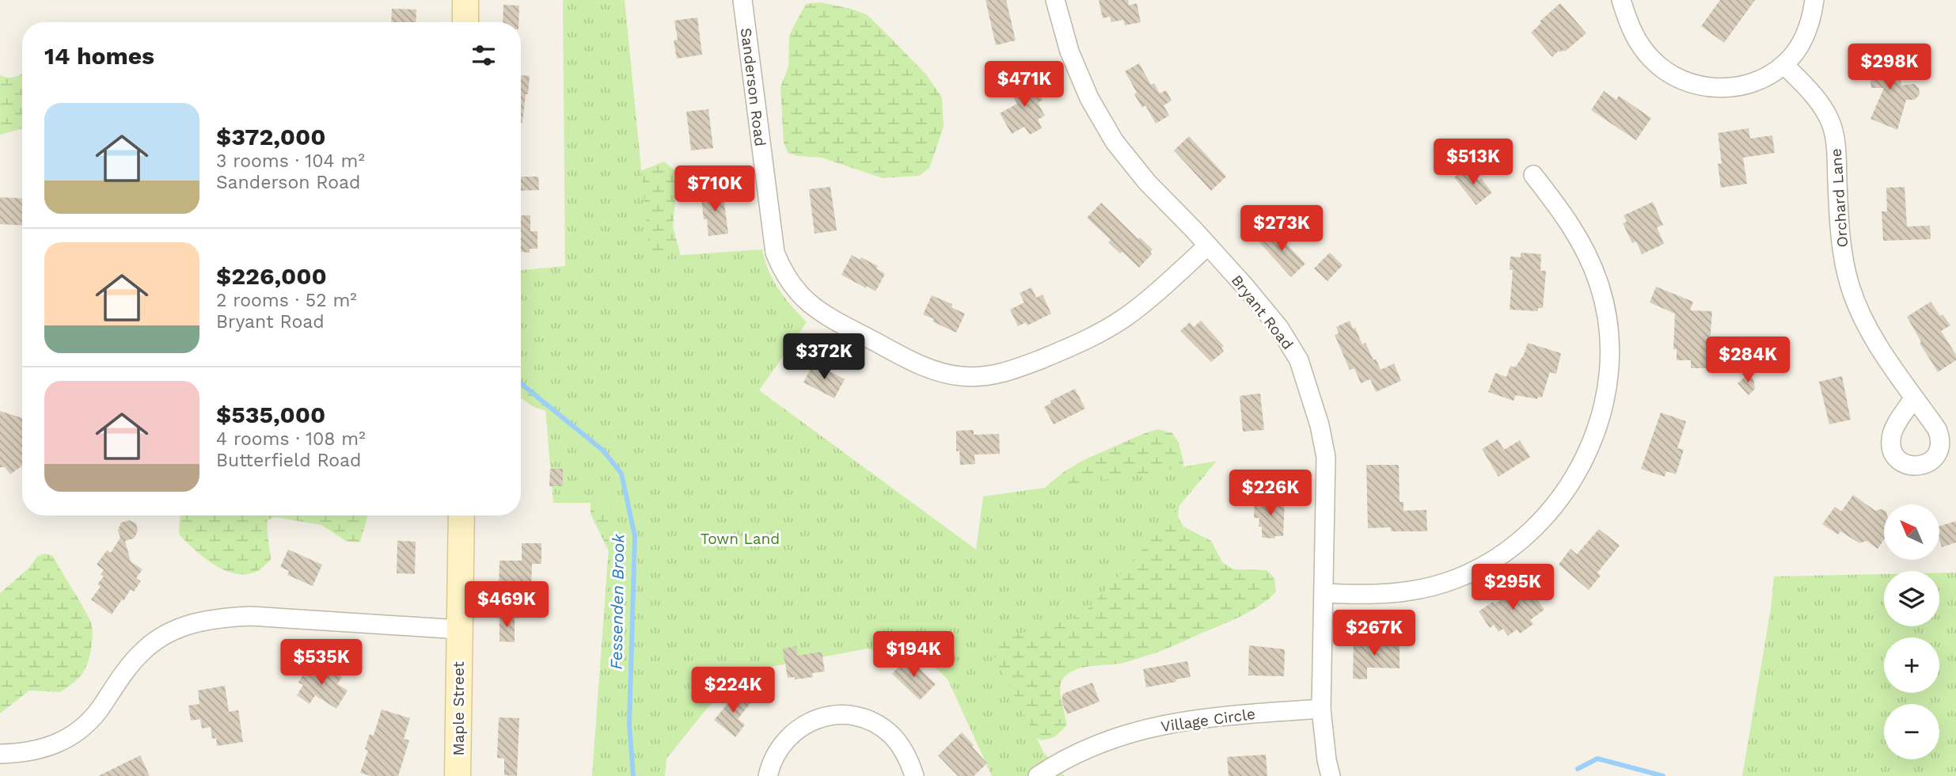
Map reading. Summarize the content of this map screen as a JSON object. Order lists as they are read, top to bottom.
{
  "streets": {
    "main road": ["Maple Street"],
    "street": [
      "Sanderson Road",
      "Orchard Lane",
      "Bryant Road",
      "Village Circle"
    ]
  },
  "crossings": [
    ["Sanderson Road", "Bryant Road"],
    ["Bryant Road", "Village Circle"]
  ],
  "water": ["Fessenden Brook"],
  "parks": ["Town Land"],
  "north": "top left",
  "page": {
    "heading": "14 homes",
    "price": [
      "$298K",
      "$471K",
      "$513K",
      "$710K",
      "$273K",
      "$372K",
      "$284K",
      "$226K",
      "$295K",
      "$469K",
      "$267K",
      "$194K",
      "$535K",
      "$224K"
    ],
    "list": [
      {
        "name": "$372,000",
        "note": "3 rooms · 104 m² · Sanderson Road"
      },
      {
        "name": "$226,000",
        "note": "2 rooms · 52 m² · Bryant Road"
      },
      {
        "name": "$535,000",
        "note": "4 rooms · 108 m² · Butterfield Road"
      }
    ],
    "map_buttons": ["+", "−"]
  }
}
